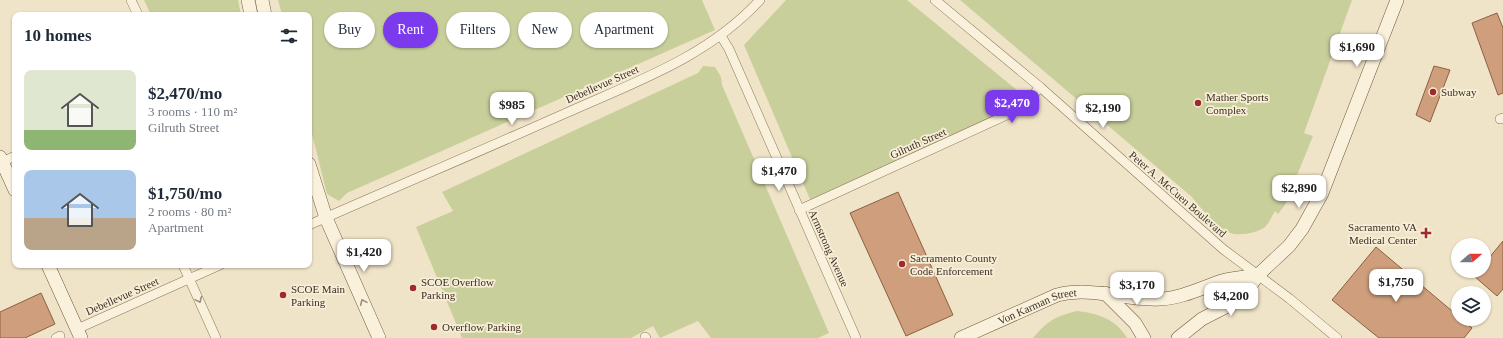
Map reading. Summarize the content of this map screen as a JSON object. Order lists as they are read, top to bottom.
{
  "streets": {
    "street": [
      "Debellevue Street",
      "Gilruth Street",
      "Peter A. McCuen Boulevard",
      "Armstrong Avenue",
      "Von Karman Street"
    ]
  },
  "crossings": [
    ["Debellevue Street", "Armstrong Avenue"],
    ["Gilruth Street", "Peter A. McCuen Boulevard"],
    ["Gilruth Street", "Armstrong Avenue"],
    ["Peter A. McCuen Boulevard", "Von Karman Street"]
  ],
  "places": {
    "other": [
      "Subway",
      "Mather Sports Complex",
      "Sacramento County Code Enforcement",
      "SCOE Overflow Parking",
      "SCOE Main Parking",
      "Overflow Parking"
    ],
    "health": ["Sacramento VA Medical Center"]
  },
  "north": "right",
  "page": {
    "chip": [
      "Buy",
      "Rent",
      "Filters",
      "New",
      "Apartment"
    ],
    "heading": "10 homes",
    "price": [
      "$1,690",
      "$2,470",
      "$985",
      "$2,190",
      "$1,470",
      "$2,890",
      "$1,420",
      "$1,750",
      "$3,170",
      "$4,200"
    ],
    "list": [
      {
        "name": "$2,470/mo",
        "note": "3 rooms · 110 m² · Gilruth Street"
      },
      {
        "name": "$1,750/mo",
        "note": "2 rooms · 80 m² · Apartment"
      }
    ]
  }
}
